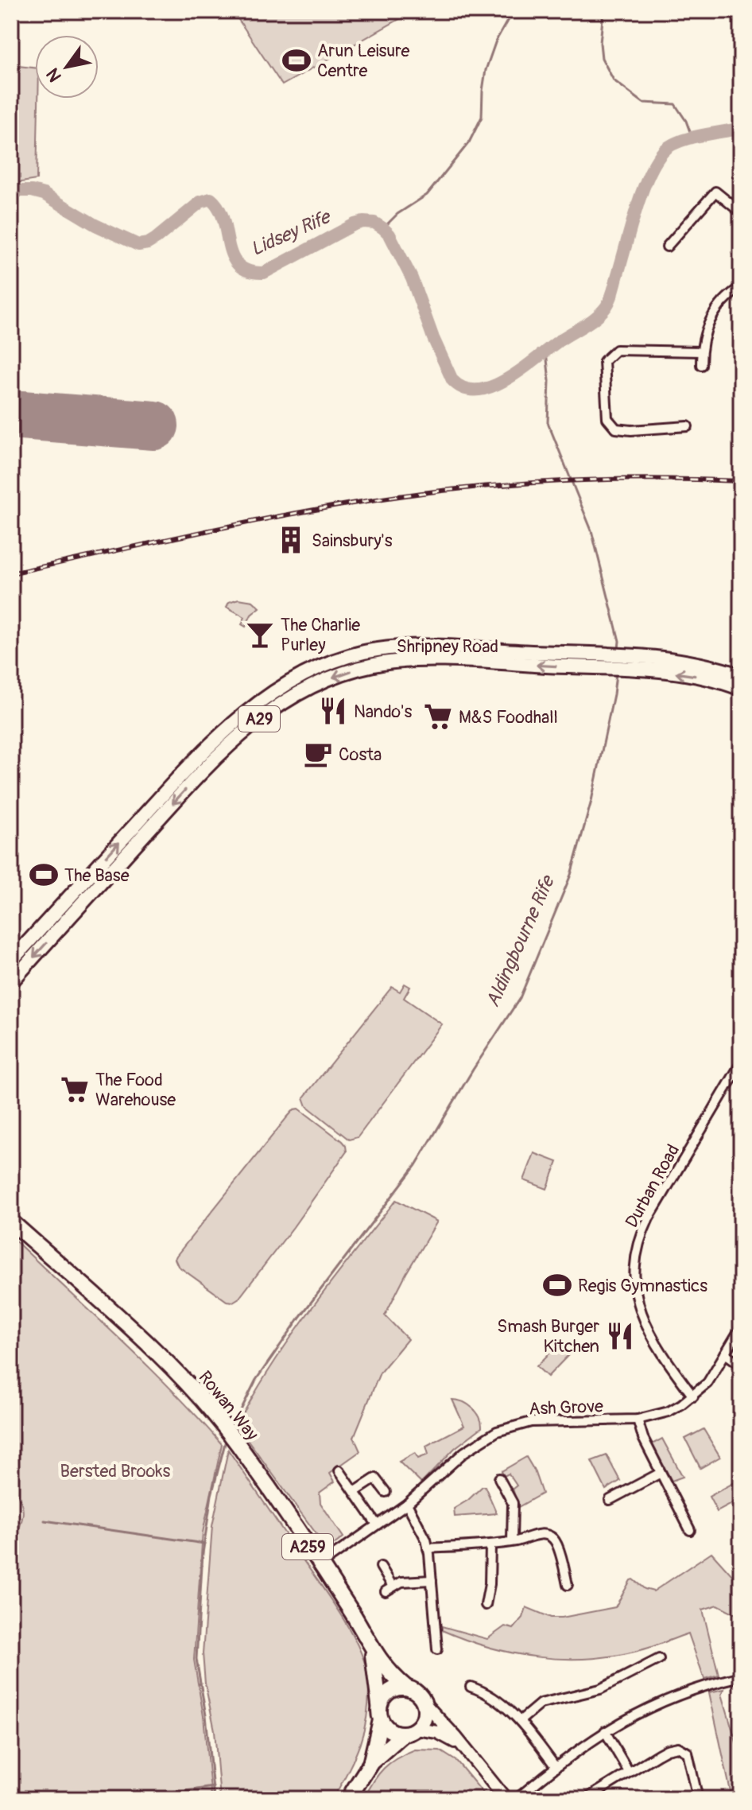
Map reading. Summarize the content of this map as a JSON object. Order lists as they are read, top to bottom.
{
  "streets": {
    "highway": ["Rowan Way", "A259"],
    "main road": ["Shripney Road", "A29"],
    "street": ["Durban Road", "Ash Grove"]
  },
  "crossings": [
    ["Durban Road", "Ash Grove"],
    ["Rowan Way", "Ash Grove"]
  ],
  "water": ["Lidsey Rife", "Aldingbourne Rife"],
  "parks": ["Bersted Brooks"],
  "places": {
    "sports": ["Arun Leisure Centre", "The Base", "Regis Gymnastics"],
    "building": ["Sainsbury's"],
    "bar": ["The Charlie Purley"],
    "restaurant": ["Nando's", "Smash Burger Kitchen"],
    "supermarket": ["M&S Foodhall", "The Food Warehouse"],
    "cafe": ["Costa"]
  },
  "north": "bottom left"
}
